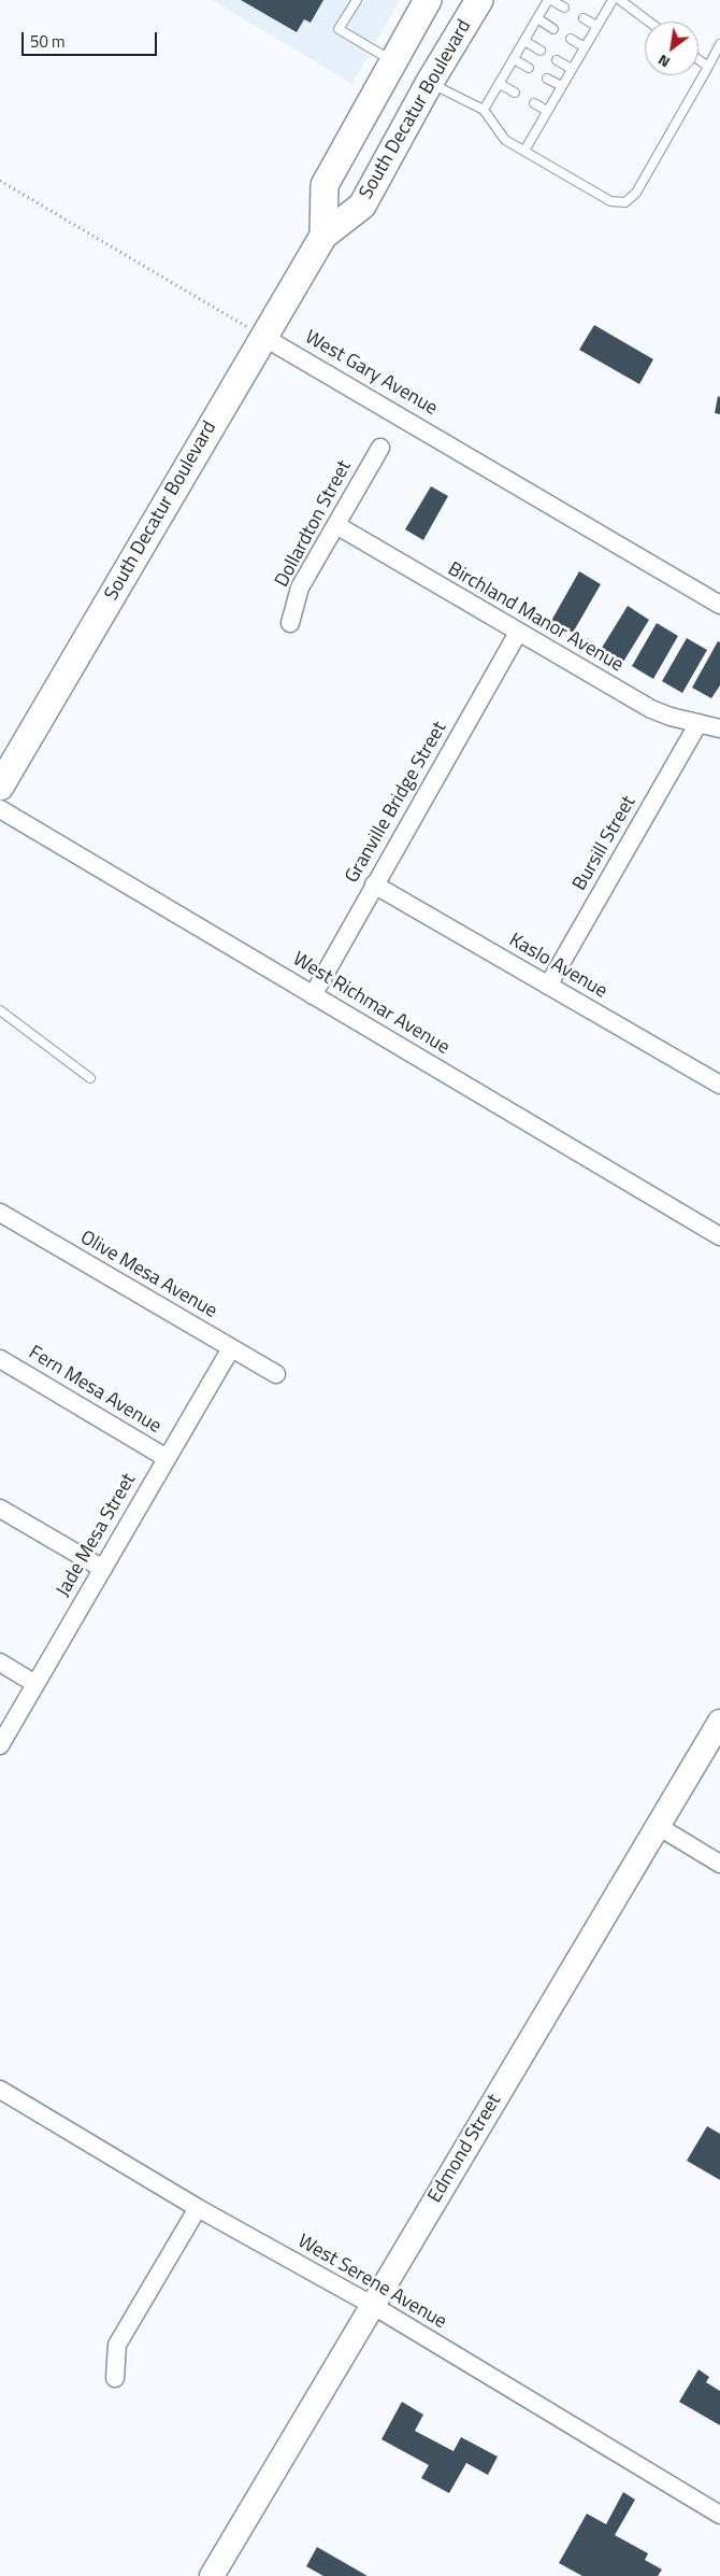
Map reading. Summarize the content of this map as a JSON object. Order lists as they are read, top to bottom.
{
  "streets": {
    "main road": ["South Decatur Boulevard"],
    "street": [
      "West Gary Avenue",
      "Dollardton Street",
      "Birchland Manor Avenue",
      "Granville Bridge Street",
      "Bursill Street",
      "Kaslo Avenue",
      "West Richmar Avenue",
      "Olive Mesa Avenue",
      "Fern Mesa Avenue",
      "Jade Mesa Street",
      "Edmond Street",
      "West Serene Avenue"
    ]
  },
  "crossings": [
    ["South Decatur Boulevard", "West Gary Avenue"],
    ["Dollardton Street", "Birchland Manor Avenue"],
    ["Birchland Manor Avenue", "Granville Bridge Street"],
    ["Birchland Manor Avenue", "Bursill Street"],
    ["Granville Bridge Street", "Kaslo Avenue"],
    ["Granville Bridge Street", "West Richmar Avenue"],
    ["Bursill Street", "Kaslo Avenue"],
    ["Olive Mesa Avenue", "Jade Mesa Street"],
    ["Fern Mesa Avenue", "Jade Mesa Street"],
    ["Edmond Street", "West Serene Avenue"]
  ],
  "scale_bar": "50 m",
  "north": "bottom left"
}
